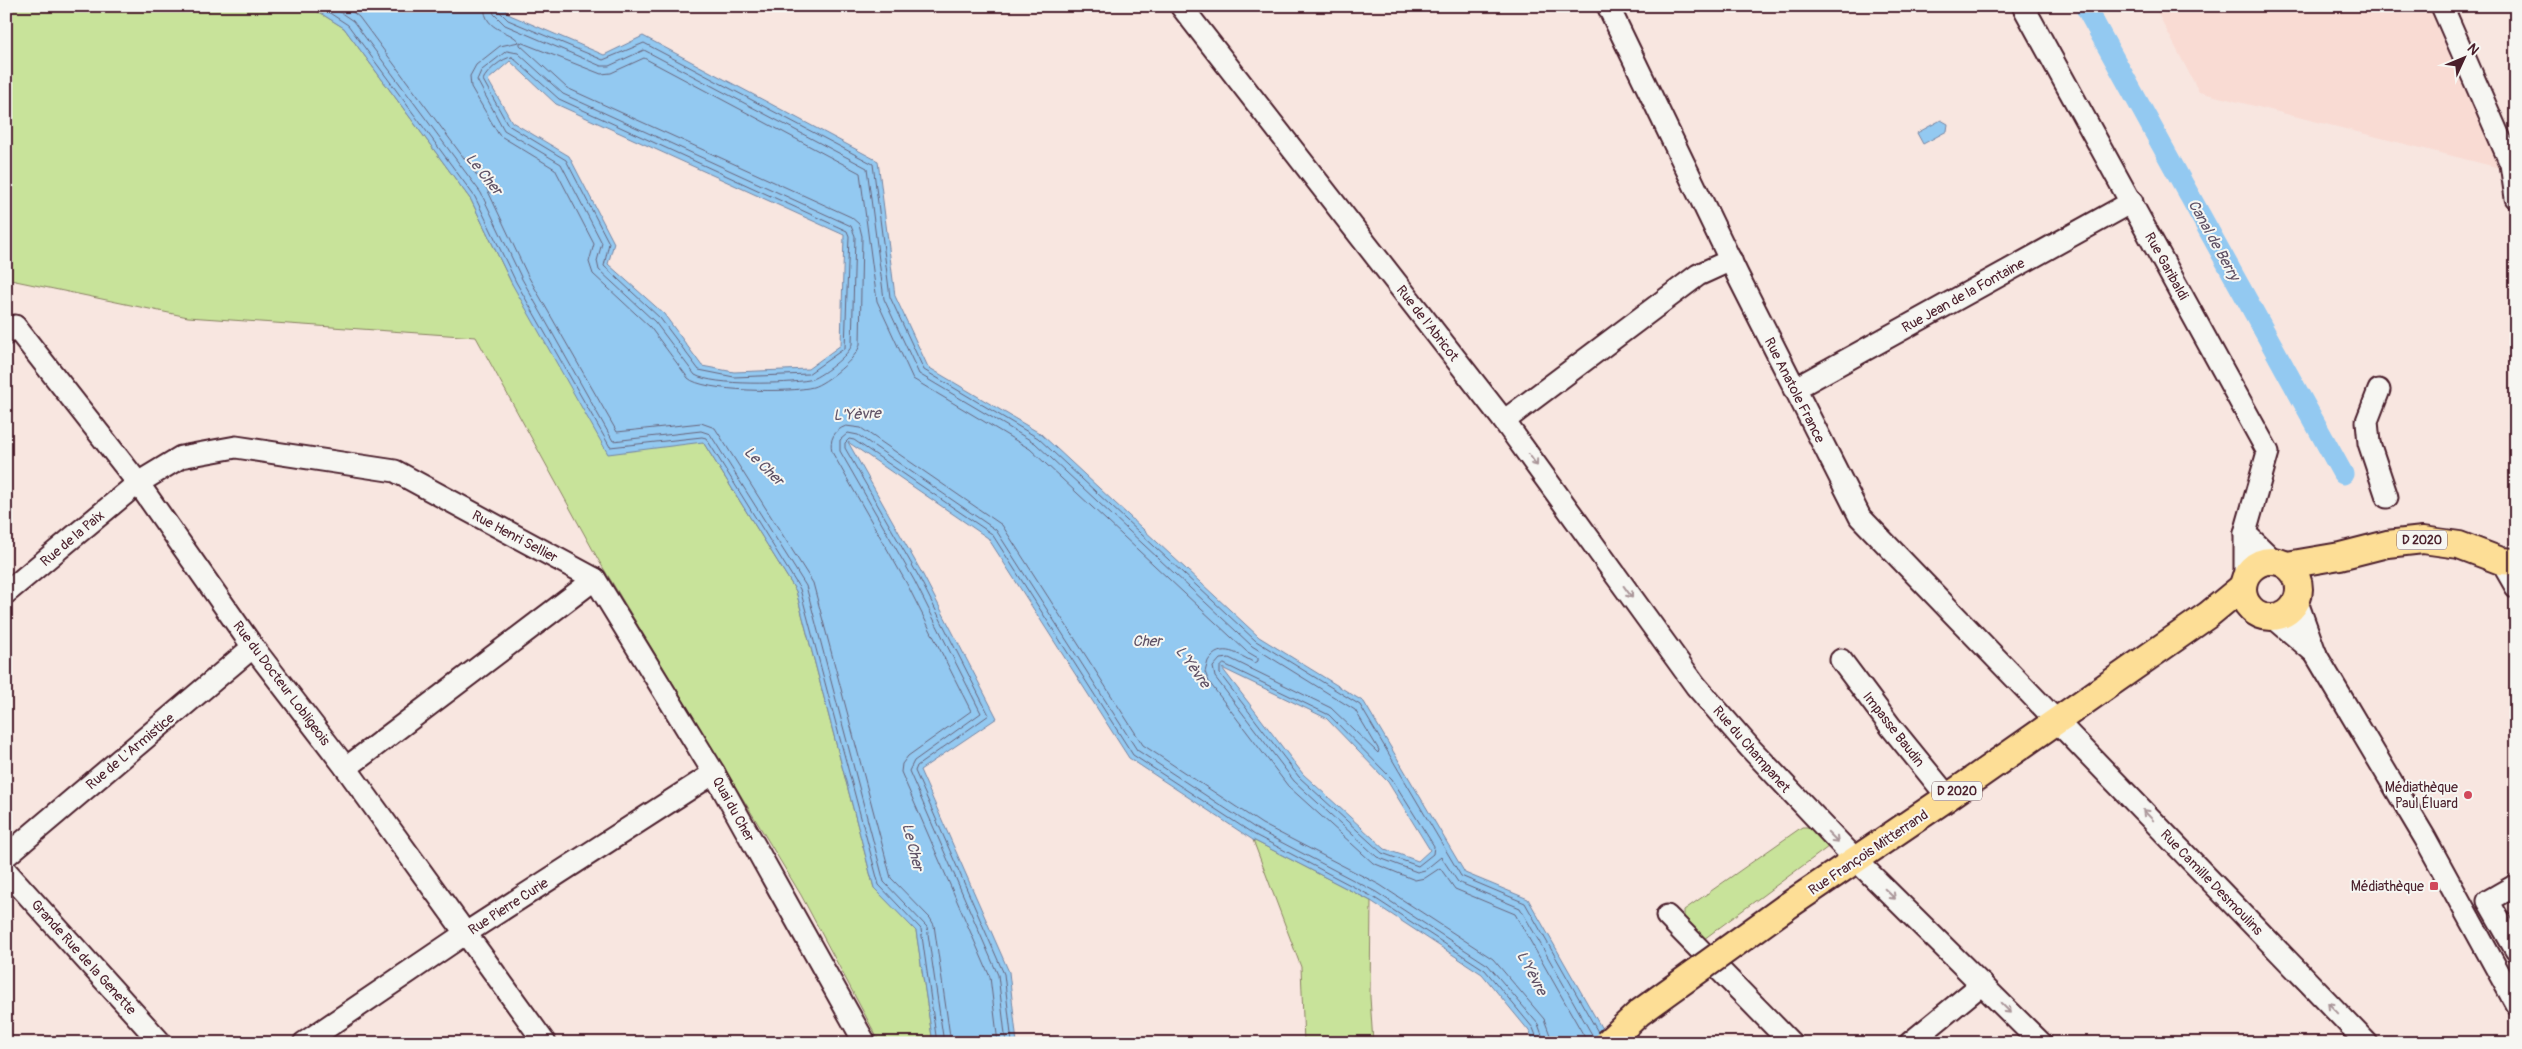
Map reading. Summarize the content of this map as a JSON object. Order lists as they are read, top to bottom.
{
  "streets": {
    "main road": ["D 2020", "Rue François Mitterrand"],
    "street": [
      "Rue Garibaldi",
      "Rue Jean de la Fontaine",
      "Rue de l'Abricot",
      "Rue Anatole France",
      "Rue Henri Sellier",
      "Rue de la Paix",
      "Rue du Docteur Lobligeois",
      "Impasse Baudin",
      "Rue du Champanet",
      "Rue de L'Armistice",
      "Quai du Cher",
      "Rue Camille Desmoulins",
      "Rue Pierre Curie",
      "Grande Rue de la Genette"
    ]
  },
  "crossings": [
    ["Rue Garibaldi", "Rue Jean de la Fontaine"],
    ["Rue Garibaldi", "D 2020"],
    ["Rue Garibaldi", "Rue François Mitterrand"],
    ["Rue Jean de la Fontaine", "Rue Anatole France"],
    ["Rue de l'Abricot", "Rue du Champanet"],
    ["Rue Anatole France", "Rue François Mitterrand"],
    ["Rue Anatole France", "Rue Camille Desmoulins"],
    ["Rue Henri Sellier", "Rue de la Paix"],
    ["Rue Henri Sellier", "Rue du Docteur Lobligeois"],
    ["Rue Henri Sellier", "Quai du Cher"],
    ["Rue de la Paix", "Rue du Docteur Lobligeois"],
    ["D 2020", "Rue François Mitterrand"],
    ["Rue du Docteur Lobligeois", "Rue de L'Armistice"],
    ["Rue du Docteur Lobligeois", "Rue Pierre Curie"],
    ["Impasse Baudin", "Rue François Mitterrand"],
    ["Rue du Champanet", "Rue François Mitterrand"],
    ["Quai du Cher", "Rue Pierre Curie"],
    ["Rue François Mitterrand", "Rue Camille Desmoulins"]
  ],
  "one_way": ["Rue du Champanet"],
  "water": [
    "Le Cher",
    "Canal de Berry",
    "L'Yèvre",
    "Cher"
  ],
  "places": {
    "other": ["Médiathèque Paul Éluard"],
    "transit": ["Médiathèque"]
  },
  "north": "top right"
}
